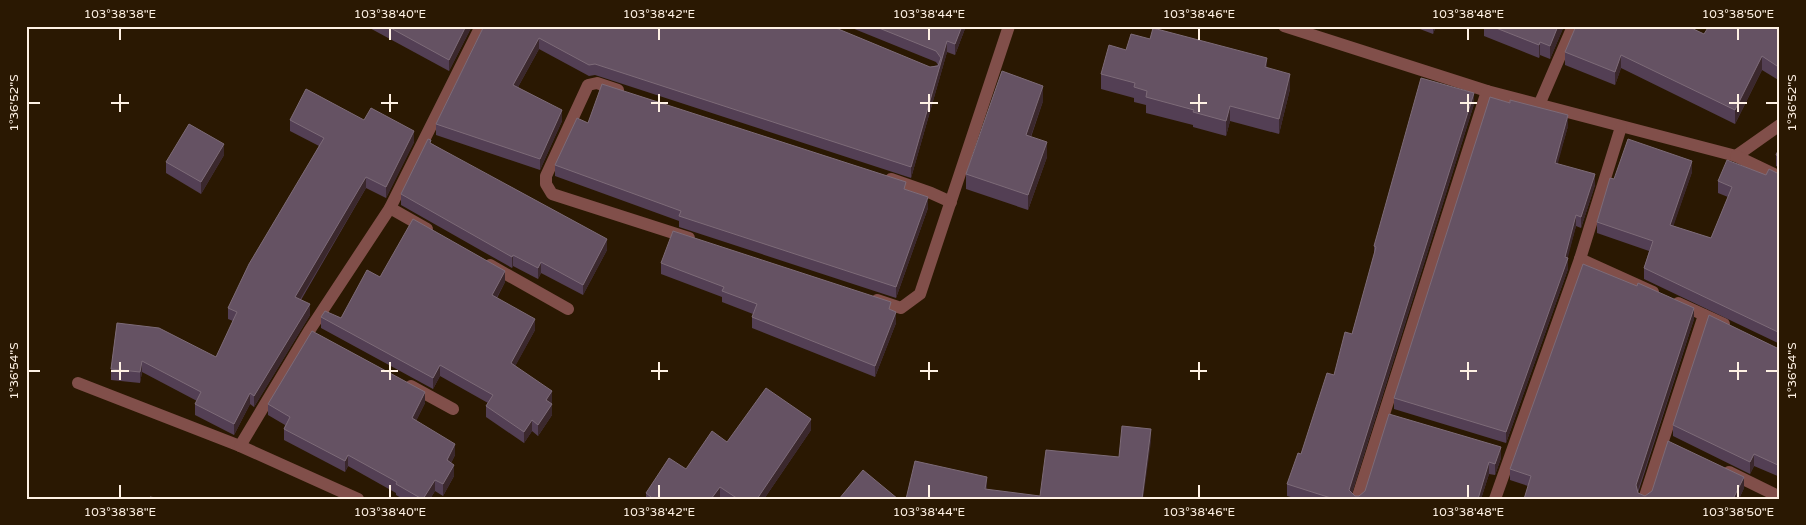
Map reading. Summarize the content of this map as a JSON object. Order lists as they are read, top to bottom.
{
  "coordinates": [
    "103°38'38\"E",
    "103°38'40\"E",
    "103°38'42\"E",
    "103°38'44\"E",
    "103°38'46\"E",
    "103°38'48\"E",
    "103°38'50\"E",
    "1°36'52\"S",
    "1°36'54\"S"
  ]
}
